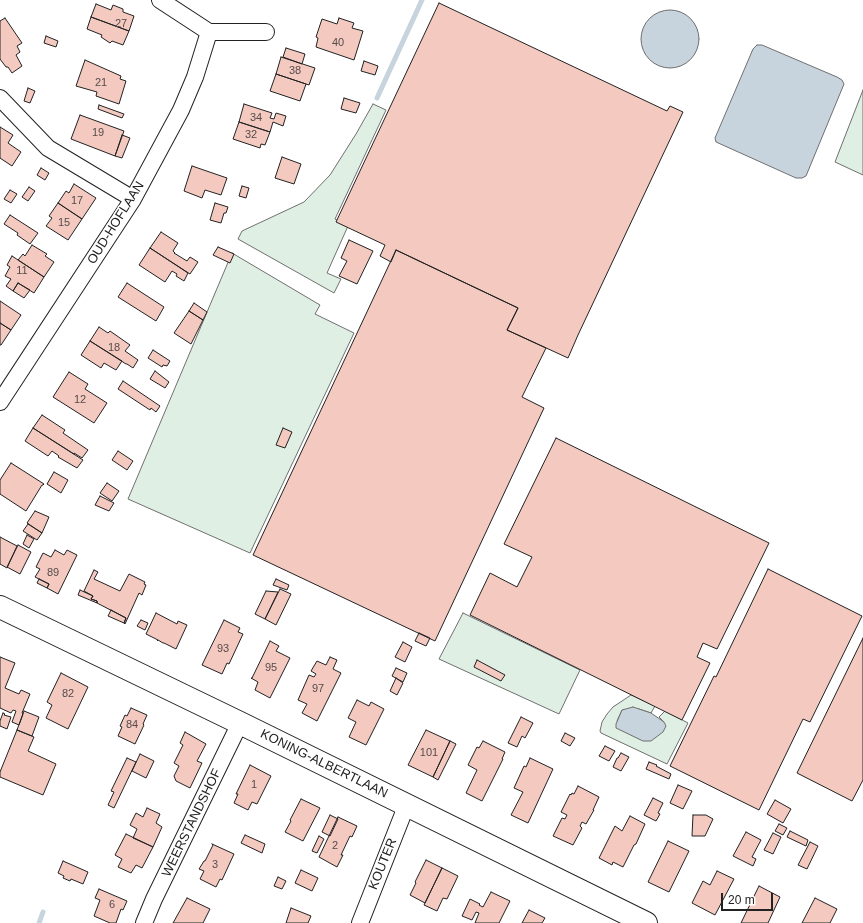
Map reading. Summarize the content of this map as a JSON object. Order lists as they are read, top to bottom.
{
  "streets": {
    "street": [
      "OUD-HOFLAAN",
      "KONING-ALBERTLAAN",
      "WEERSTANDSHOF",
      "KOUTER"
    ]
  },
  "crossings": [
    ["KONING-ALBERTLAAN", "WEERSTANDSHOF"],
    ["KONING-ALBERTLAAN", "KOUTER"]
  ],
  "house_numbers": [
    "27",
    "40",
    "38",
    "21",
    "34",
    "19",
    "32",
    "17",
    "15",
    "11",
    "18",
    "12",
    "89",
    "93",
    "95",
    "97",
    "82",
    "84",
    "101",
    "1",
    "2",
    "3",
    "6"
  ],
  "scale_bar": "20 m"
}
